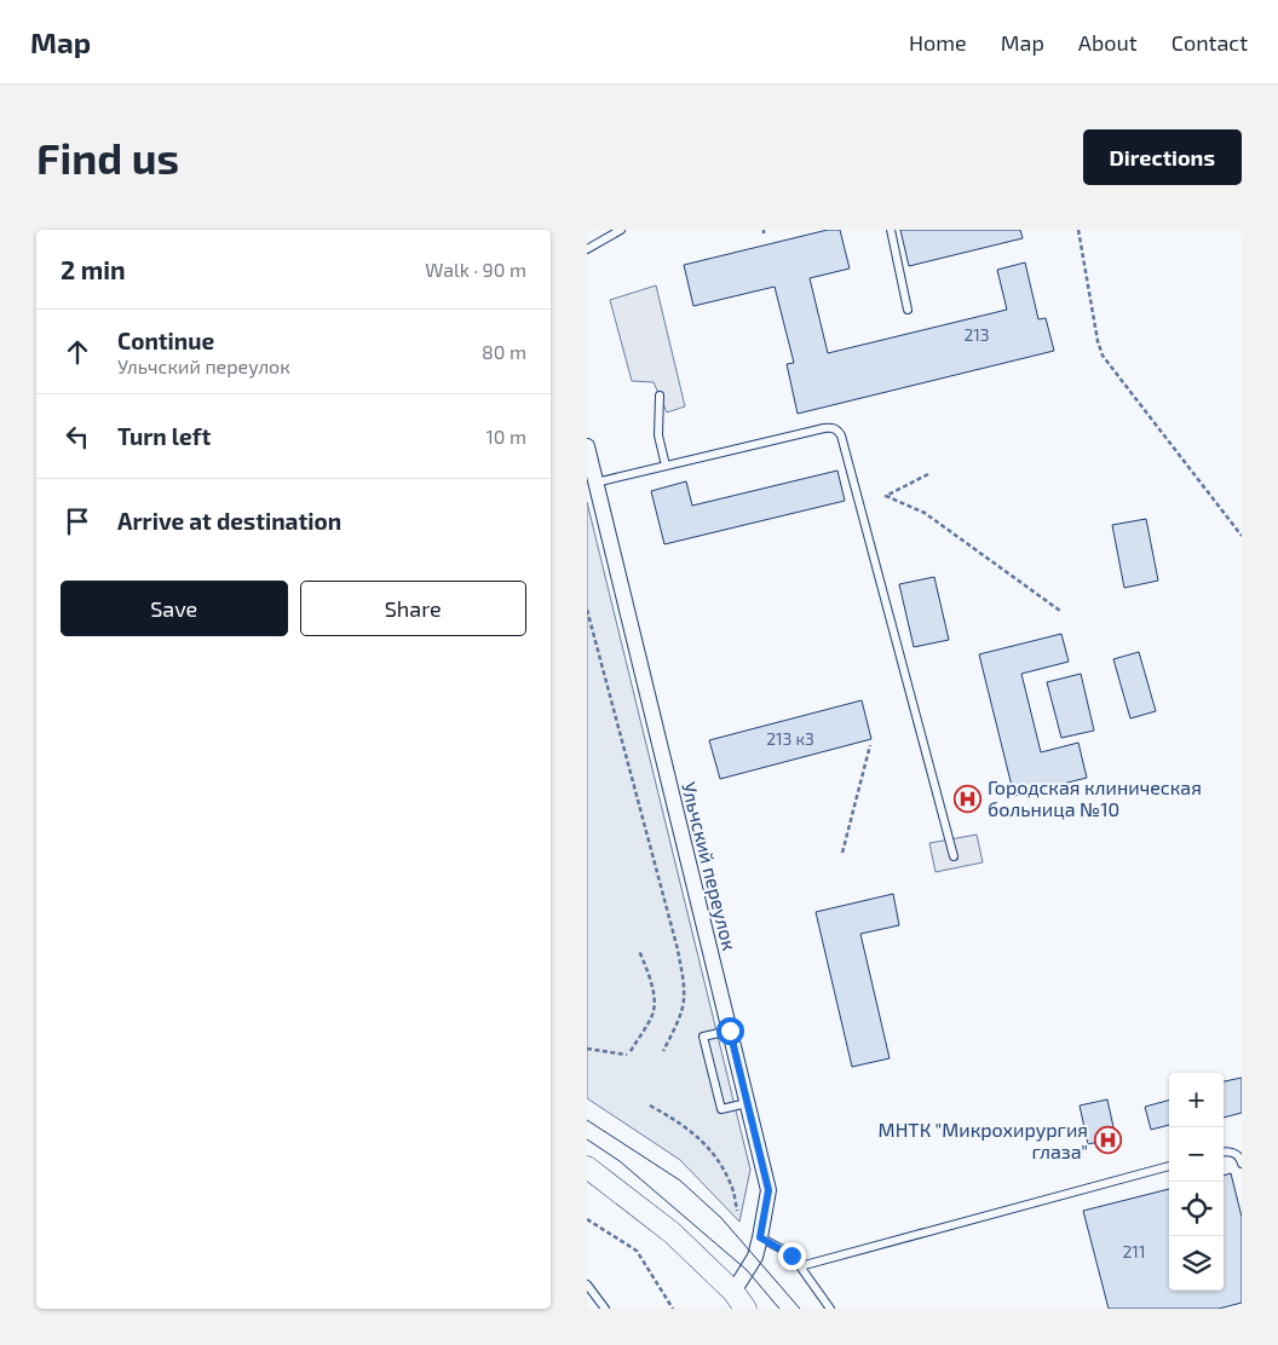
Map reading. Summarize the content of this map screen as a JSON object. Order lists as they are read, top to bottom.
{
  "streets": {
    "street": ["Ульчский переулок"]
  },
  "places": {
    "hospital": ["Городская клиническая больница №10", "МНТК \"Микрохирургия глаза\""]
  },
  "house_numbers": ["213", "213 к3", "211"],
  "page": {
    "header": "Map",
    "nav": [
      "Home",
      "Map",
      "About",
      "Contact"
    ],
    "buttons": [
      "Directions",
      ["Save", "Share"]
    ],
    "title": "Find us",
    "heading": ["2 min", "Walk · 90 m"],
    "list": [
      ["Continue", "Ульчский переулок", "80 m"],
      ["Turn left", "10 m"],
      "Arrive at destination"
    ],
    "map_buttons": ["+", "−"]
  }
}
